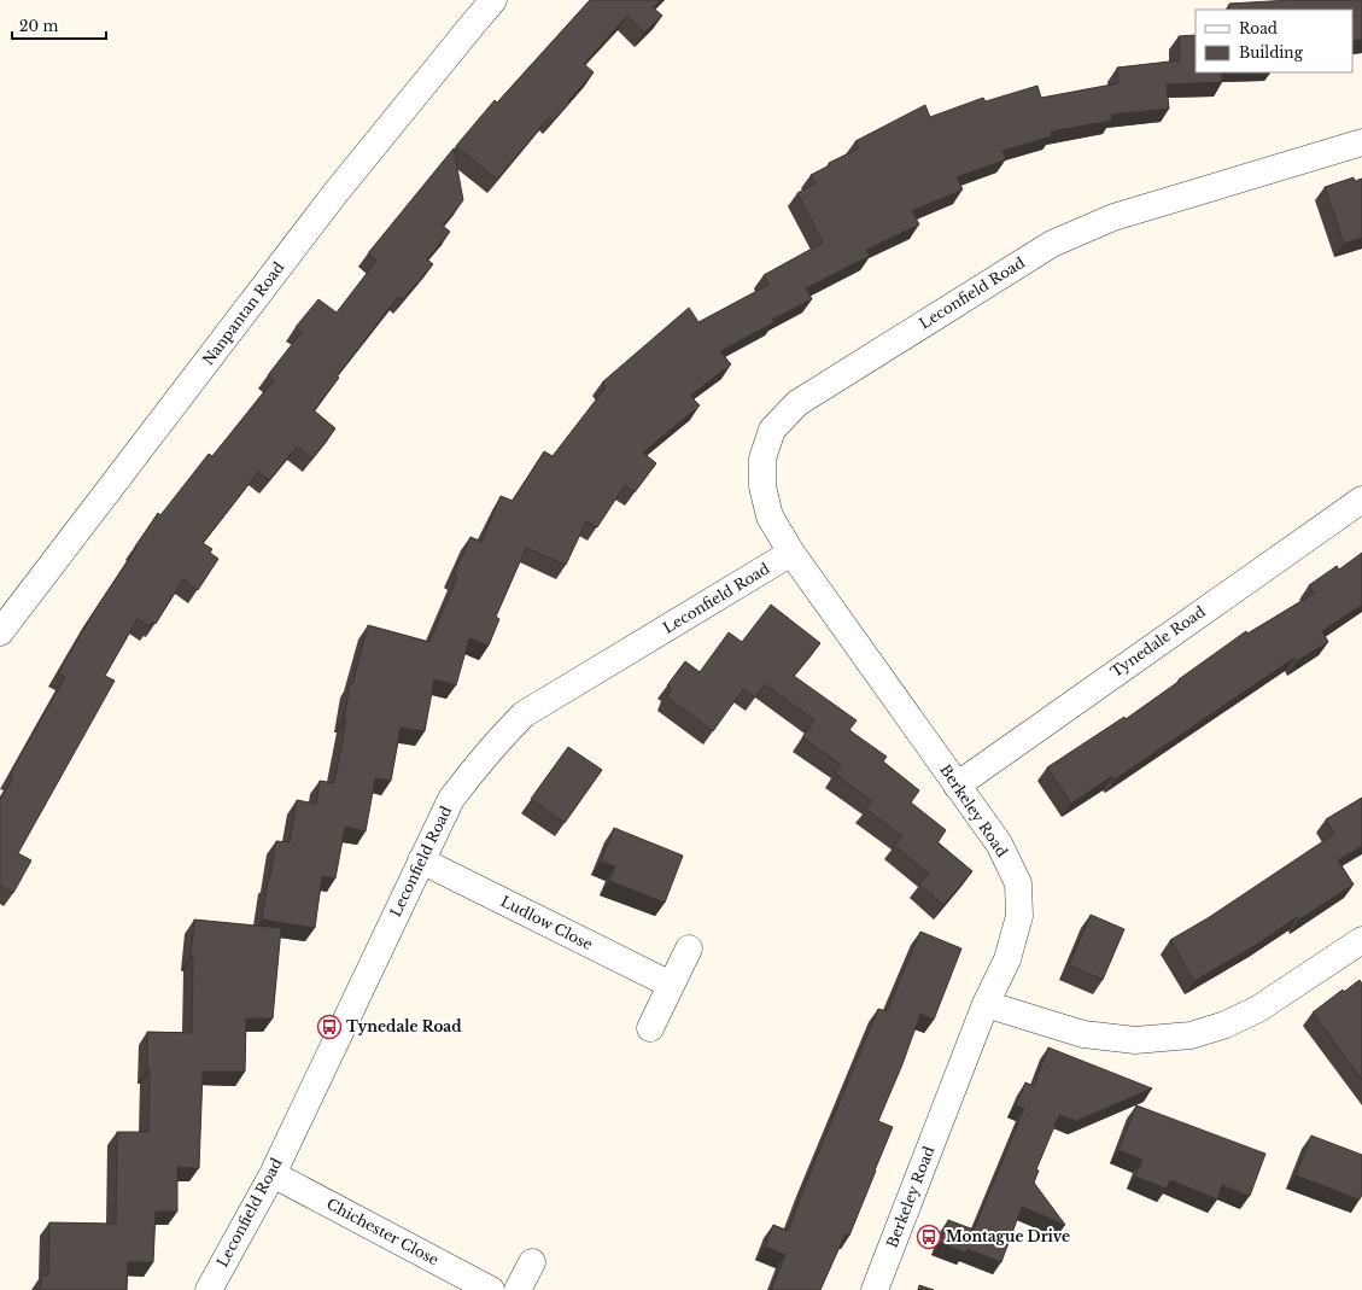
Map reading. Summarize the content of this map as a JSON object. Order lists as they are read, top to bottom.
{
  "streets": {
    "street": [
      "Leconfield Road",
      "Nanpantan Road",
      "Tynedale Road",
      "Berkeley Road",
      "Ludlow Close",
      "Chichester Close"
    ]
  },
  "crossings": [
    ["Leconfield Road", "Berkeley Road"],
    ["Leconfield Road", "Ludlow Close"],
    ["Leconfield Road", "Chichester Close"],
    ["Tynedale Road", "Berkeley Road"]
  ],
  "places": {
    "bus stop": ["Tynedale Road", "Montague Drive"]
  },
  "legend": ["Road", "Building"],
  "scale_bar": "20 m"
}
